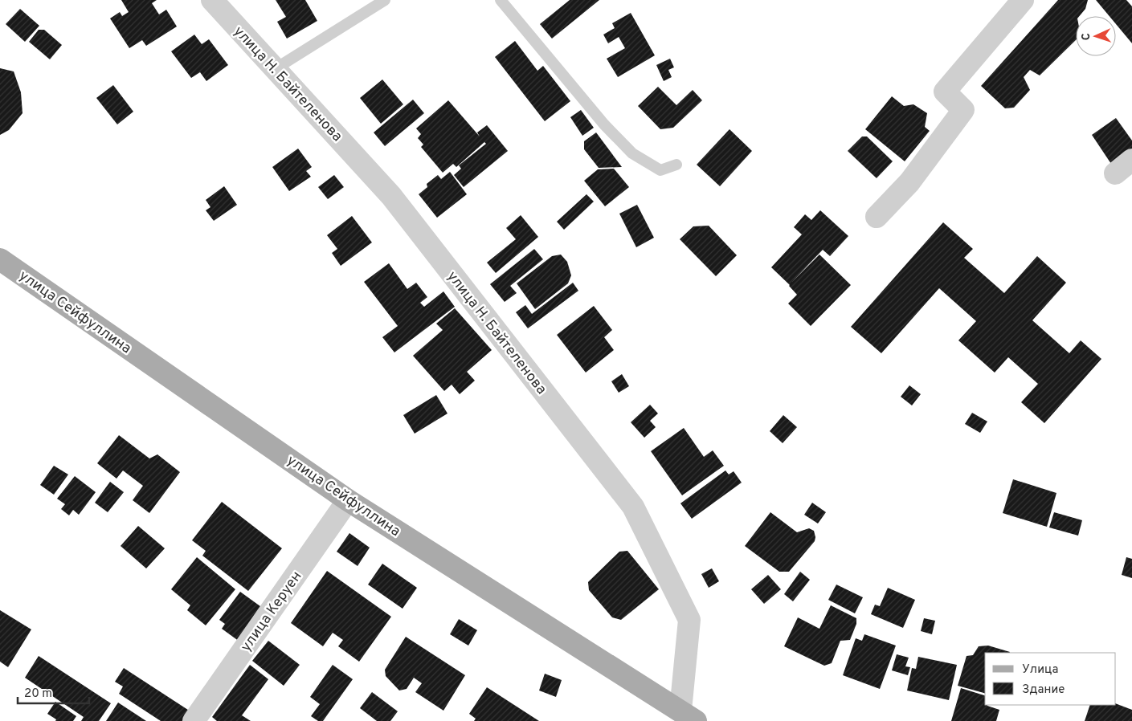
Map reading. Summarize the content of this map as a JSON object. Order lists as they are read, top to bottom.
{
  "streets": {
    "main road": ["улица Сейфуллина"],
    "street": ["улица Н. Байтеленова", "улица Керуен"]
  },
  "crossings": [
    ["улица Н. Байтеленова", "улица Сейфуллина"],
    ["улица Сейфуллина", "улица Керуен"]
  ],
  "legend": ["Улица", "Здание"],
  "scale_bar": "20 m",
  "north": "left"
}
